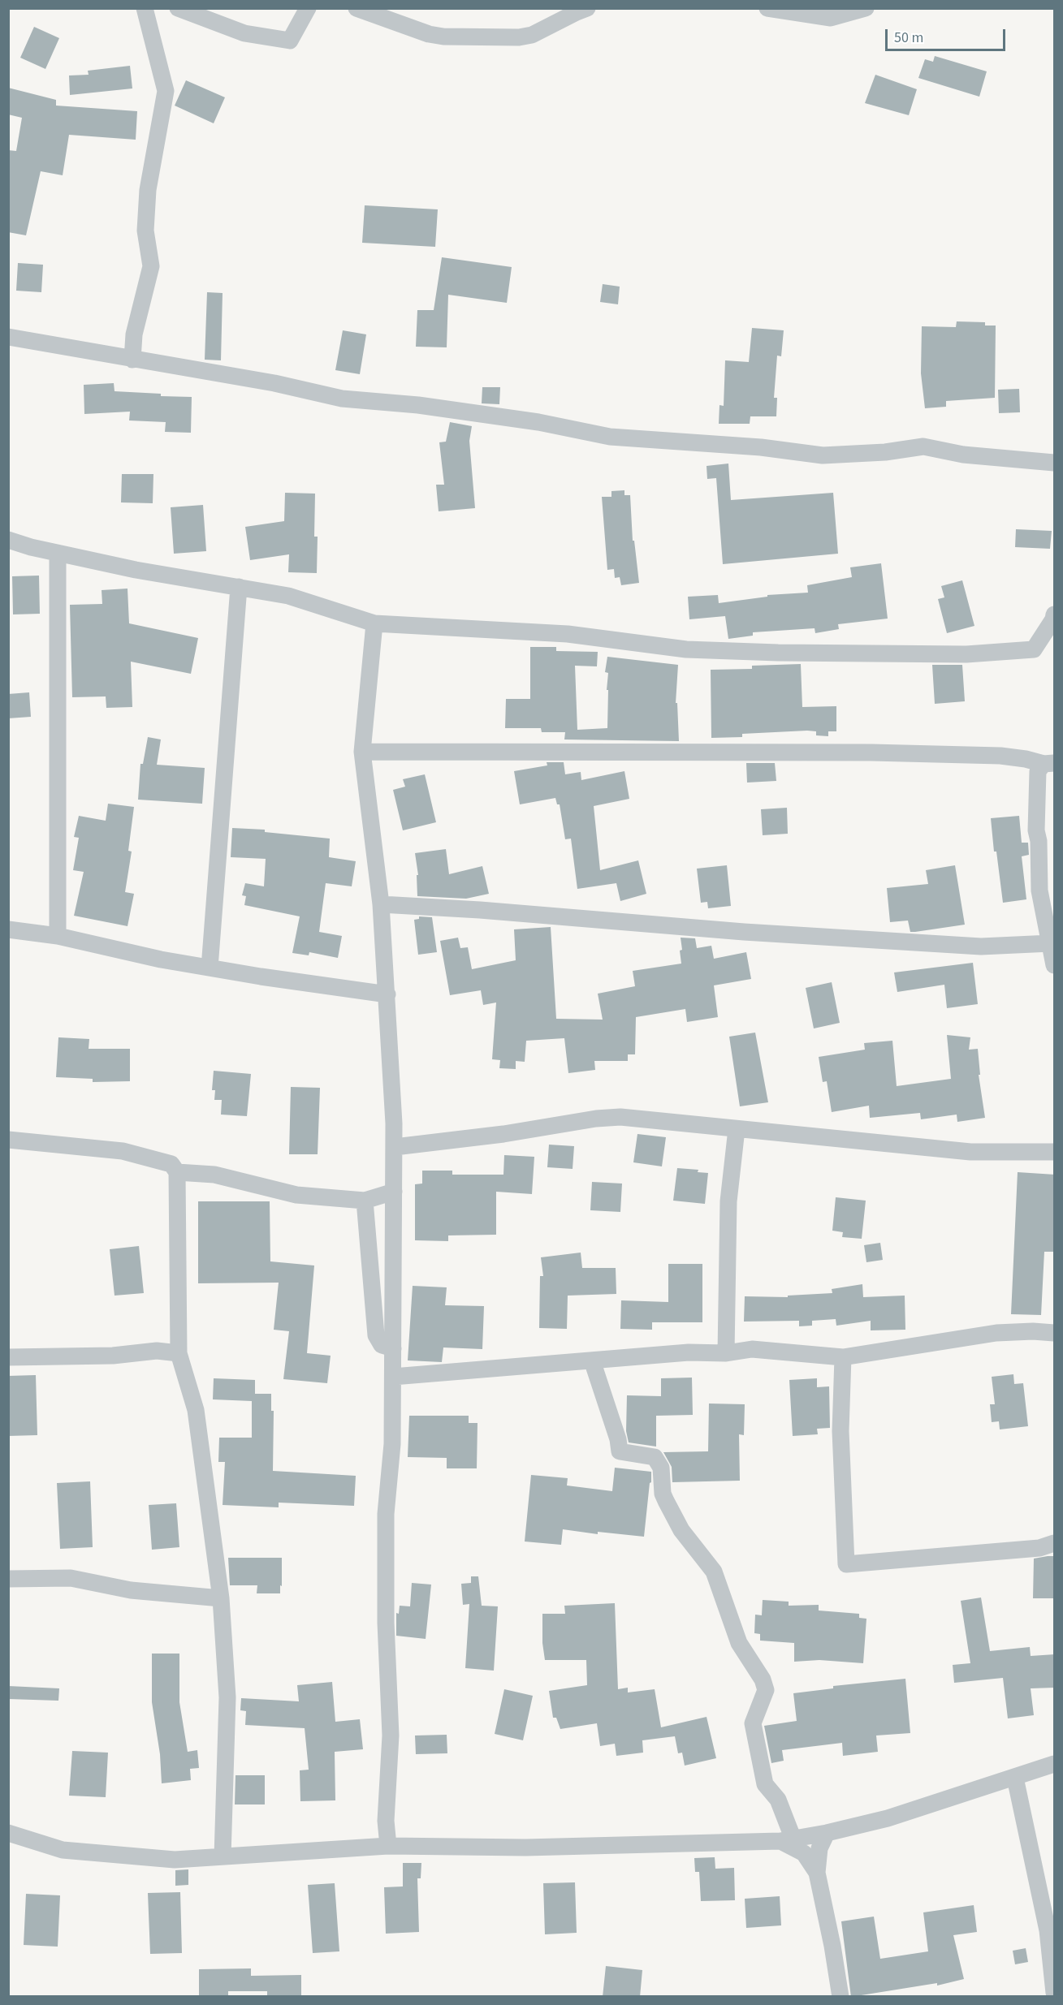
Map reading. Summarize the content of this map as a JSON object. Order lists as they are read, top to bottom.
{
  "scale_bar": "50 m"
}
